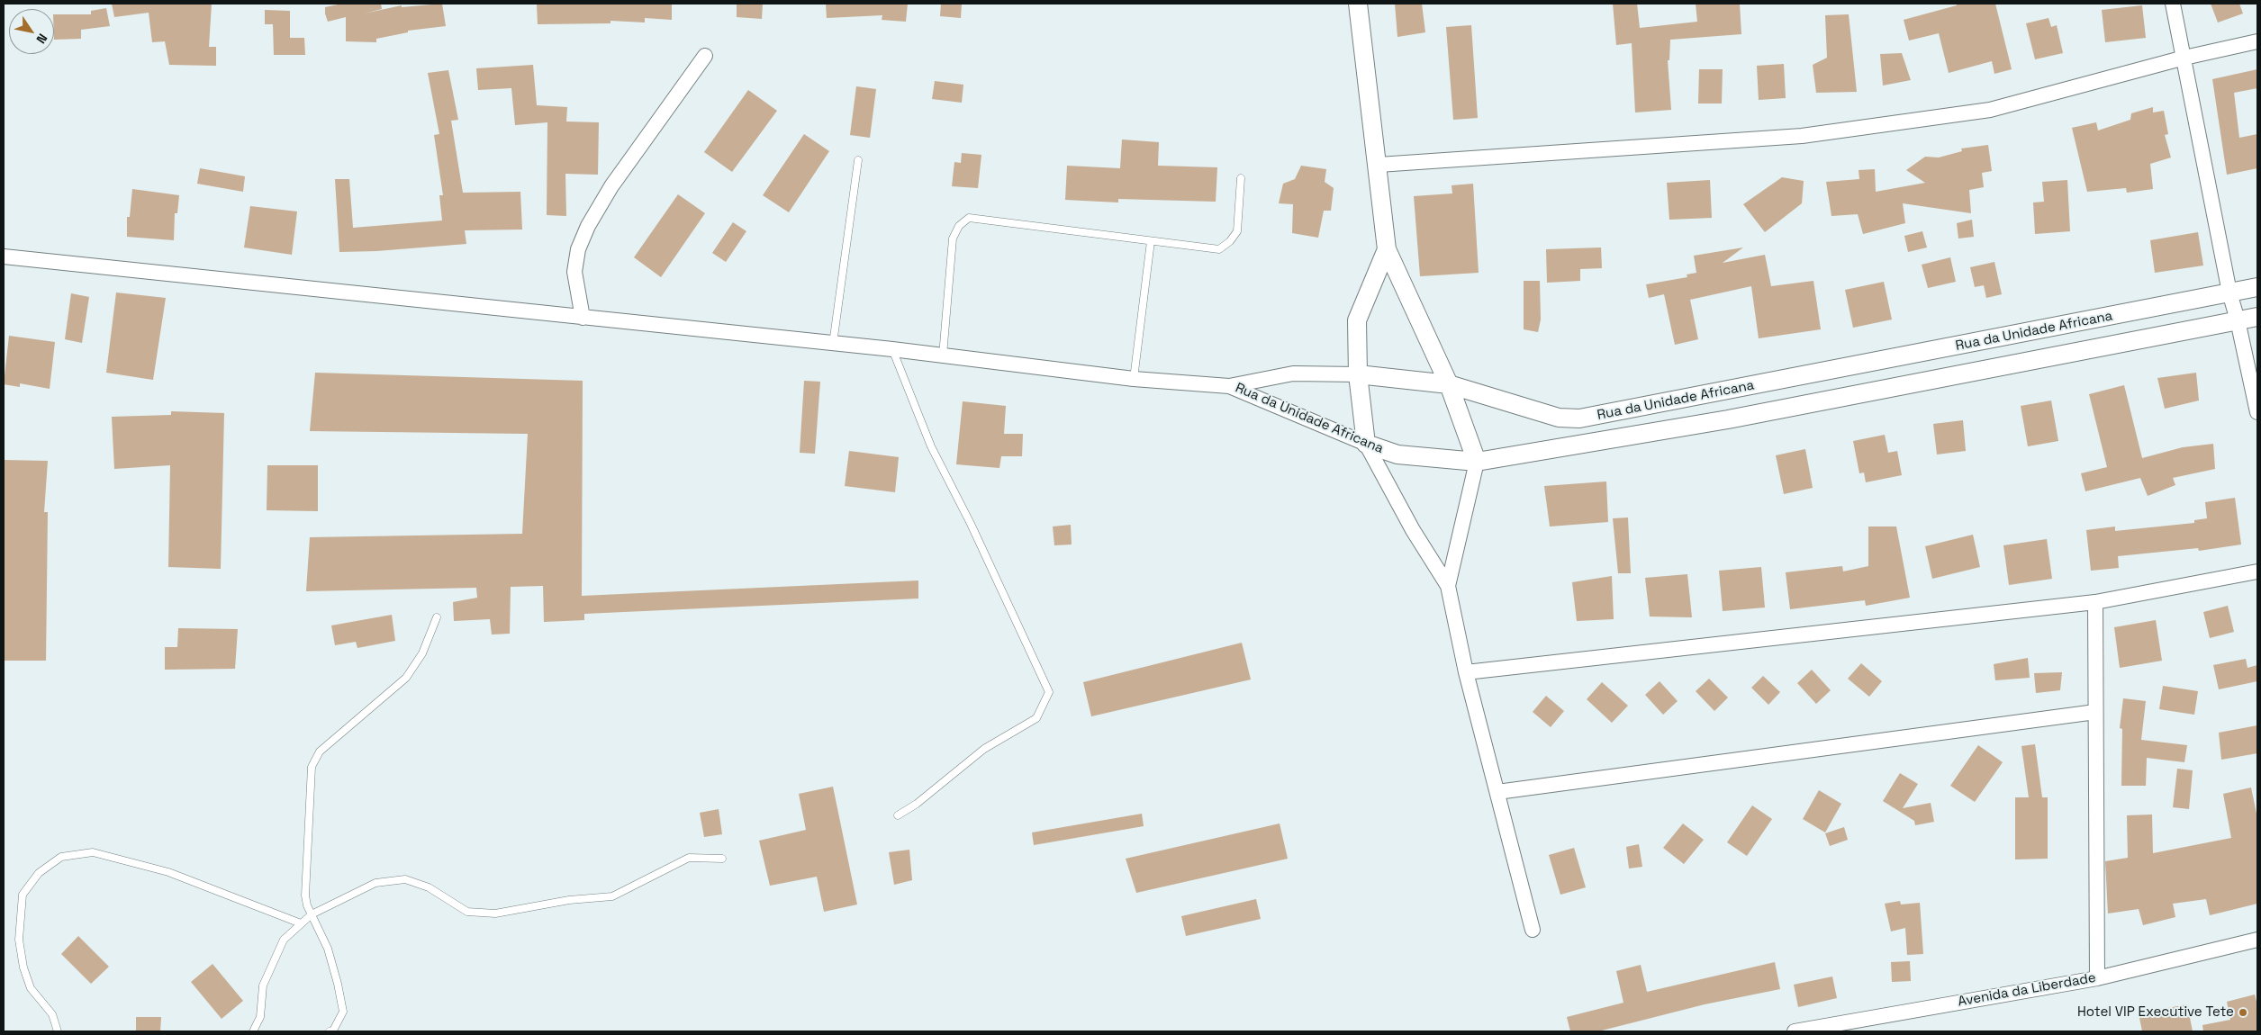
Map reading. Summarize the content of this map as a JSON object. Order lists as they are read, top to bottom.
{
  "streets": {
    "street": ["Rua da Unidade Africana", "Avenida da Liberdade"]
  },
  "places": ["Hotel VIP Executive Tete"],
  "north": "bottom right"
}
